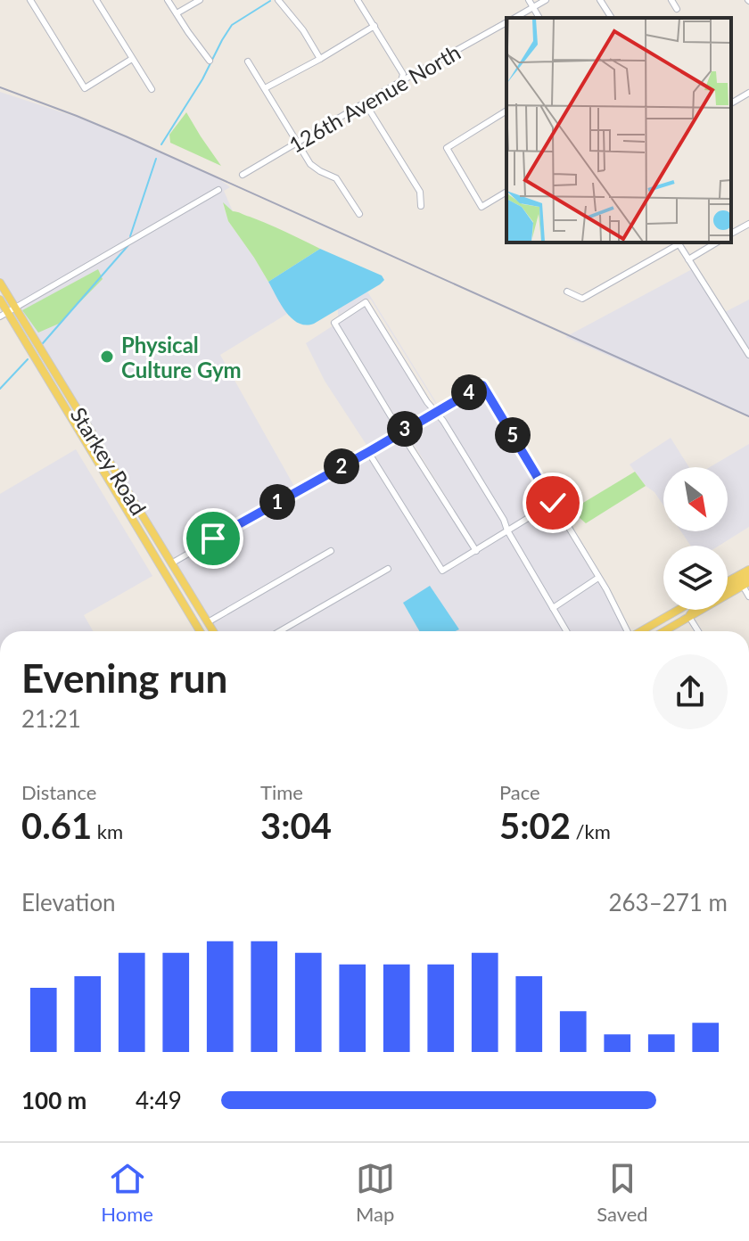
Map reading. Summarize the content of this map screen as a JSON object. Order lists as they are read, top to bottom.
{
  "streets": {
    "main road": ["Starkey Road"],
    "street": ["126th Avenue North"]
  },
  "places": ["Physical Culture Gym"],
  "north": "bottom right",
  "page": {
    "pins": [
      "4",
      "3",
      "5",
      "2",
      "1"
    ],
    "heading": ["Evening run", "21:21"],
    "stats": [
      ["Distance", "0.61 km"],
      ["Time", "3:04"],
      ["Pace", "5:02 /km"]
    ],
    "chart": ["Elevation", "263–271 m"],
    "list": [
      {
        "name": "100 m",
        "note": "4:49"
      }
    ],
    "tabs": ["Home", "Map", "Saved"]
  }
}
